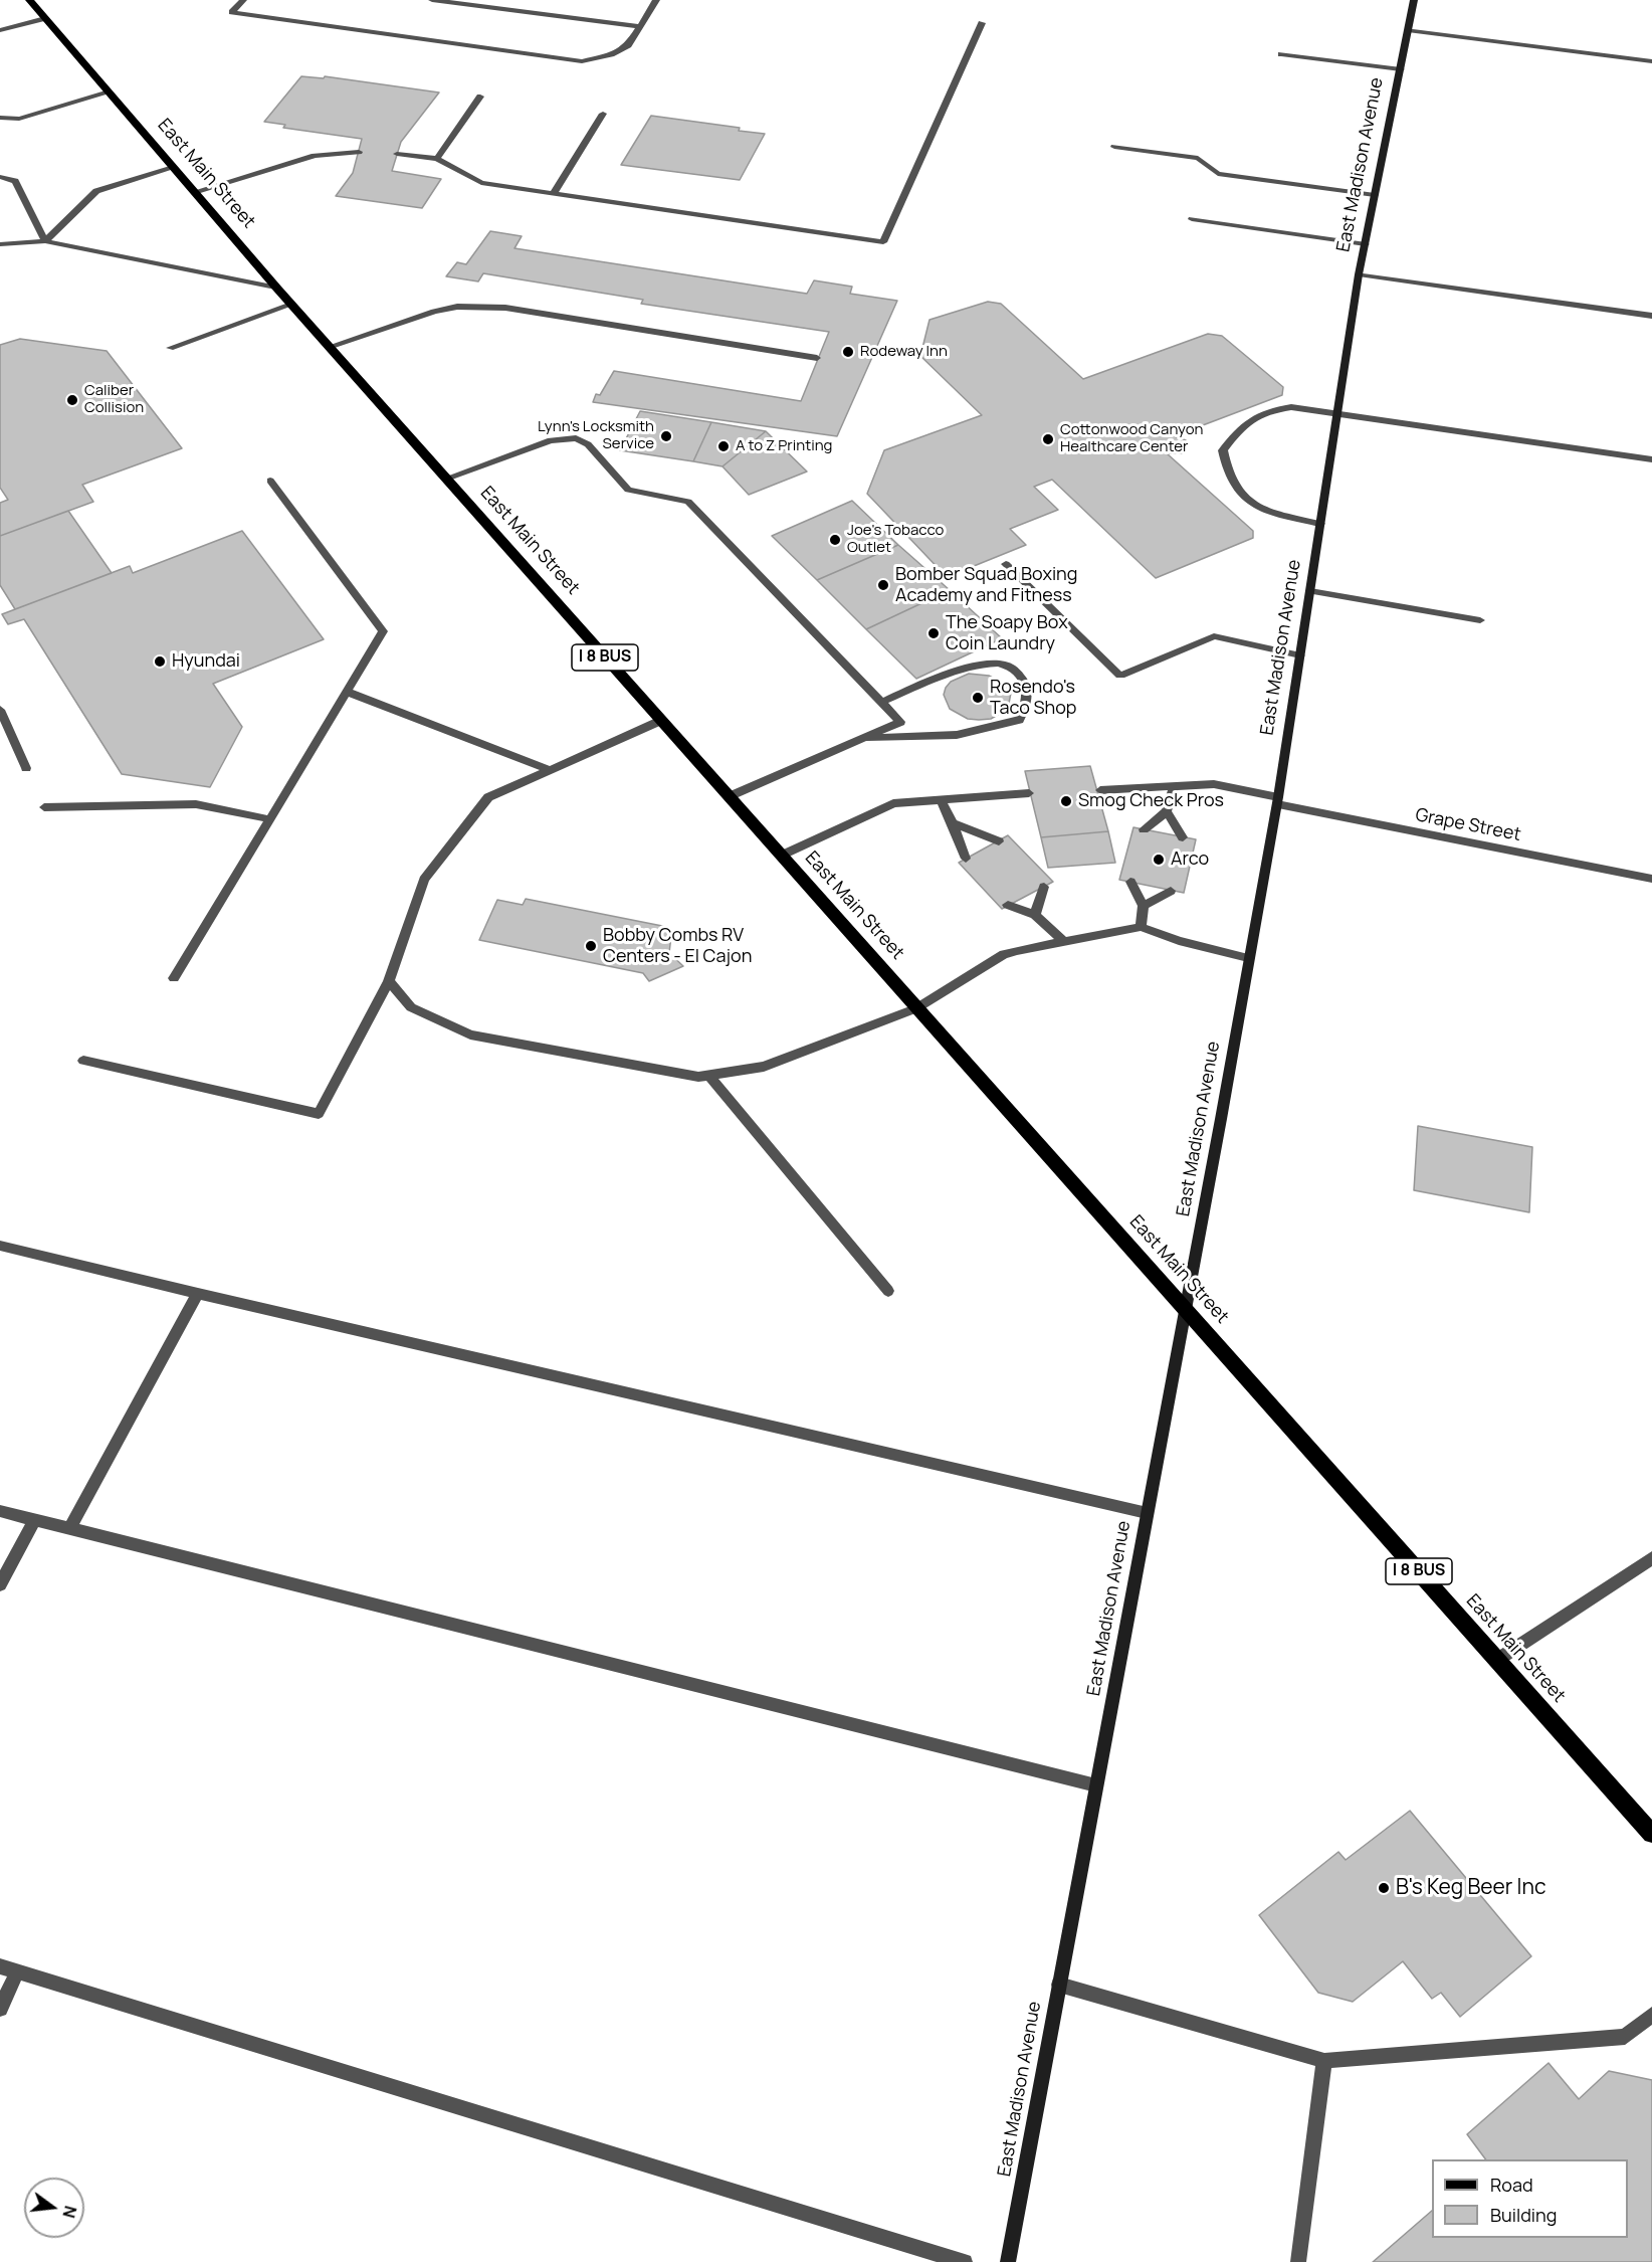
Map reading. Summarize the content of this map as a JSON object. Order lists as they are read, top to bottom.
{
  "streets": {
    "main road": ["East Main Street", "I 8 BUS"],
    "street": ["East Madison Avenue", "Grape Street"]
  },
  "crossings": [
    ["East Madison Avenue", "East Main Street"],
    ["East Madison Avenue", "Grape Street"]
  ],
  "places": [
    "Rodeway Inn",
    "Caliber Collision",
    "Lynn's Locksmith Service",
    "Cottonwood Canyon Healthcare Center",
    "A to Z Printing",
    "Joe's Tobacco Outlet",
    "Bomber Squad Boxing Academy and Fitness",
    "The Soapy Box Coin Laundry",
    "Hyundai",
    "Rosendo's Taco Shop",
    "Smog Check Pros",
    "Arco",
    "Bobby Combs RV Centers - El Cajon",
    "B's Keg Beer Inc"
  ],
  "legend": ["Road", "Building"],
  "north": "right"
}
